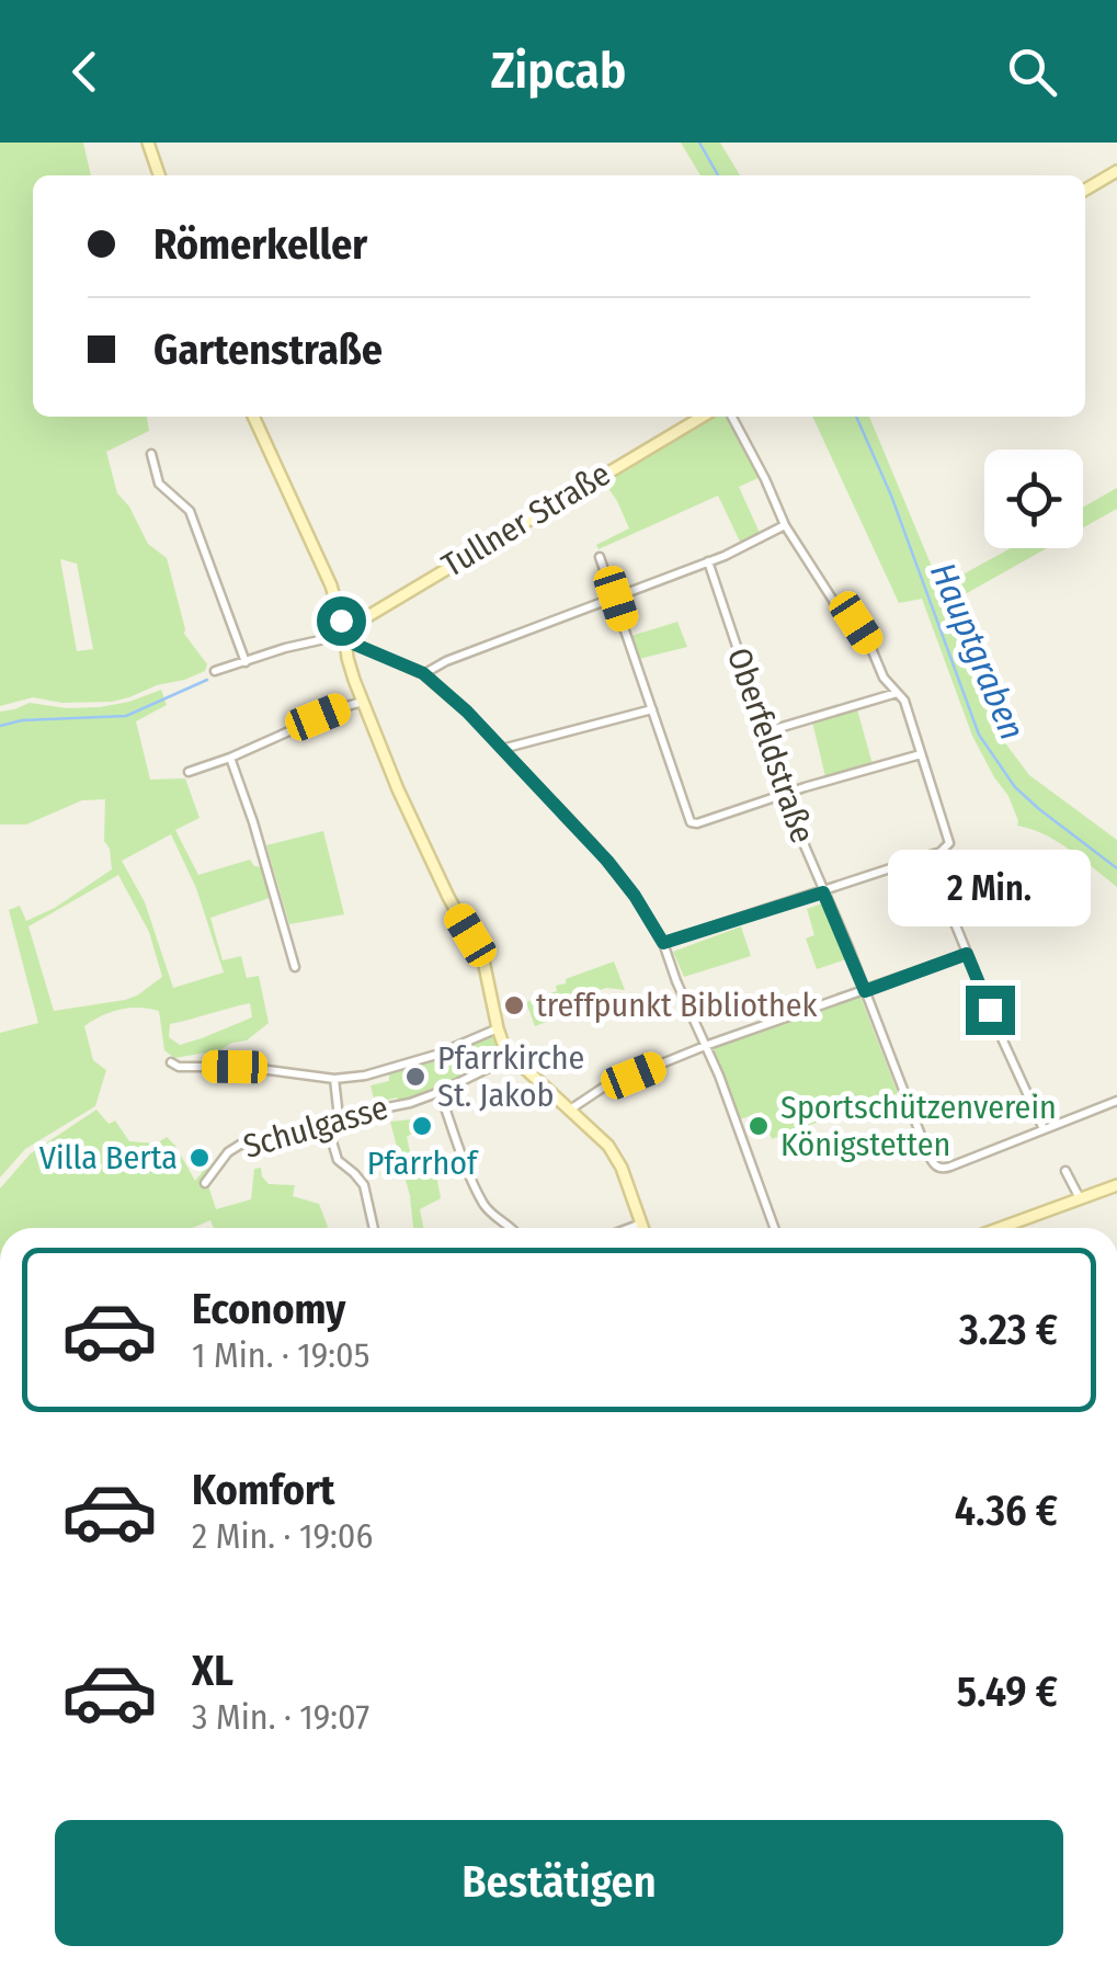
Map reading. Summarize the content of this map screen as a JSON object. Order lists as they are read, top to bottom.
{
  "streets": {
    "main road": ["Tullner Straße"],
    "street": ["Oberfeldstraße", "Schulgasse"]
  },
  "water": ["Hauptgraben"],
  "places": [
    "treffpunkt Bibliothek",
    "Pfarrkirche St. Jakob",
    "Pfarrhof",
    "Sportschützenverein Königstetten",
    "Villa Berta"
  ],
  "page": {
    "header": "Zipcab",
    "banner": ["Römerkeller", "Gartenstraße"],
    "bubble": "2 Min.",
    "list": [
      {
        "name": "Economy",
        "note": "1 Min. · 19:05",
        "value": "3.23 €"
      },
      {
        "name": "Komfort",
        "note": "2 Min. · 19:06",
        "value": "4.36 €"
      },
      {
        "name": "XL",
        "note": "3 Min. · 19:07",
        "value": "5.49 €"
      }
    ],
    "buttons": "Bestätigen"
  }
}
